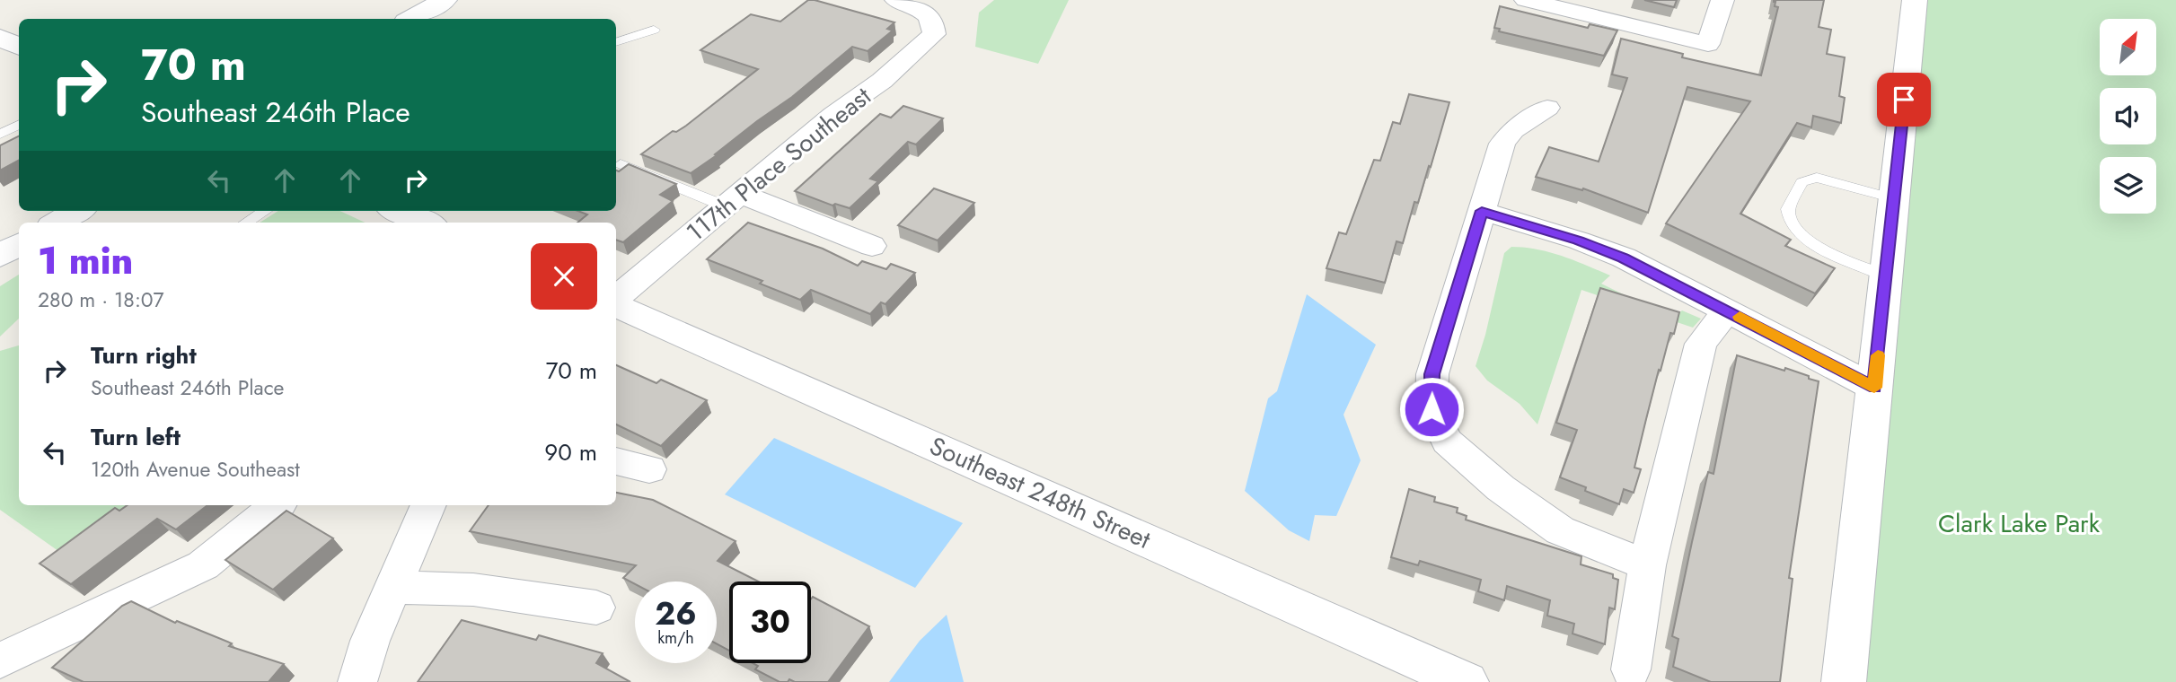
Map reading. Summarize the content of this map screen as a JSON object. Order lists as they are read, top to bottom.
{
  "streets": {
    "street": ["117th Place Southeast", "Southeast 248th Street"]
  },
  "parks": ["Clark Lake Park"],
  "north": "top right",
  "page": {
    "turn": ["70 m", "Southeast 246th Place"],
    "heading": ["1 min", "280 m · 18:07"],
    "list": [
      {
        "name": "Turn right",
        "note": "Southeast 246th Place",
        "value": "70 m"
      },
      {
        "name": "Turn left",
        "note": "120th Avenue Southeast",
        "value": "90 m"
      }
    ],
    "speed": "26 km/h",
    "limit": "30"
  }
}
